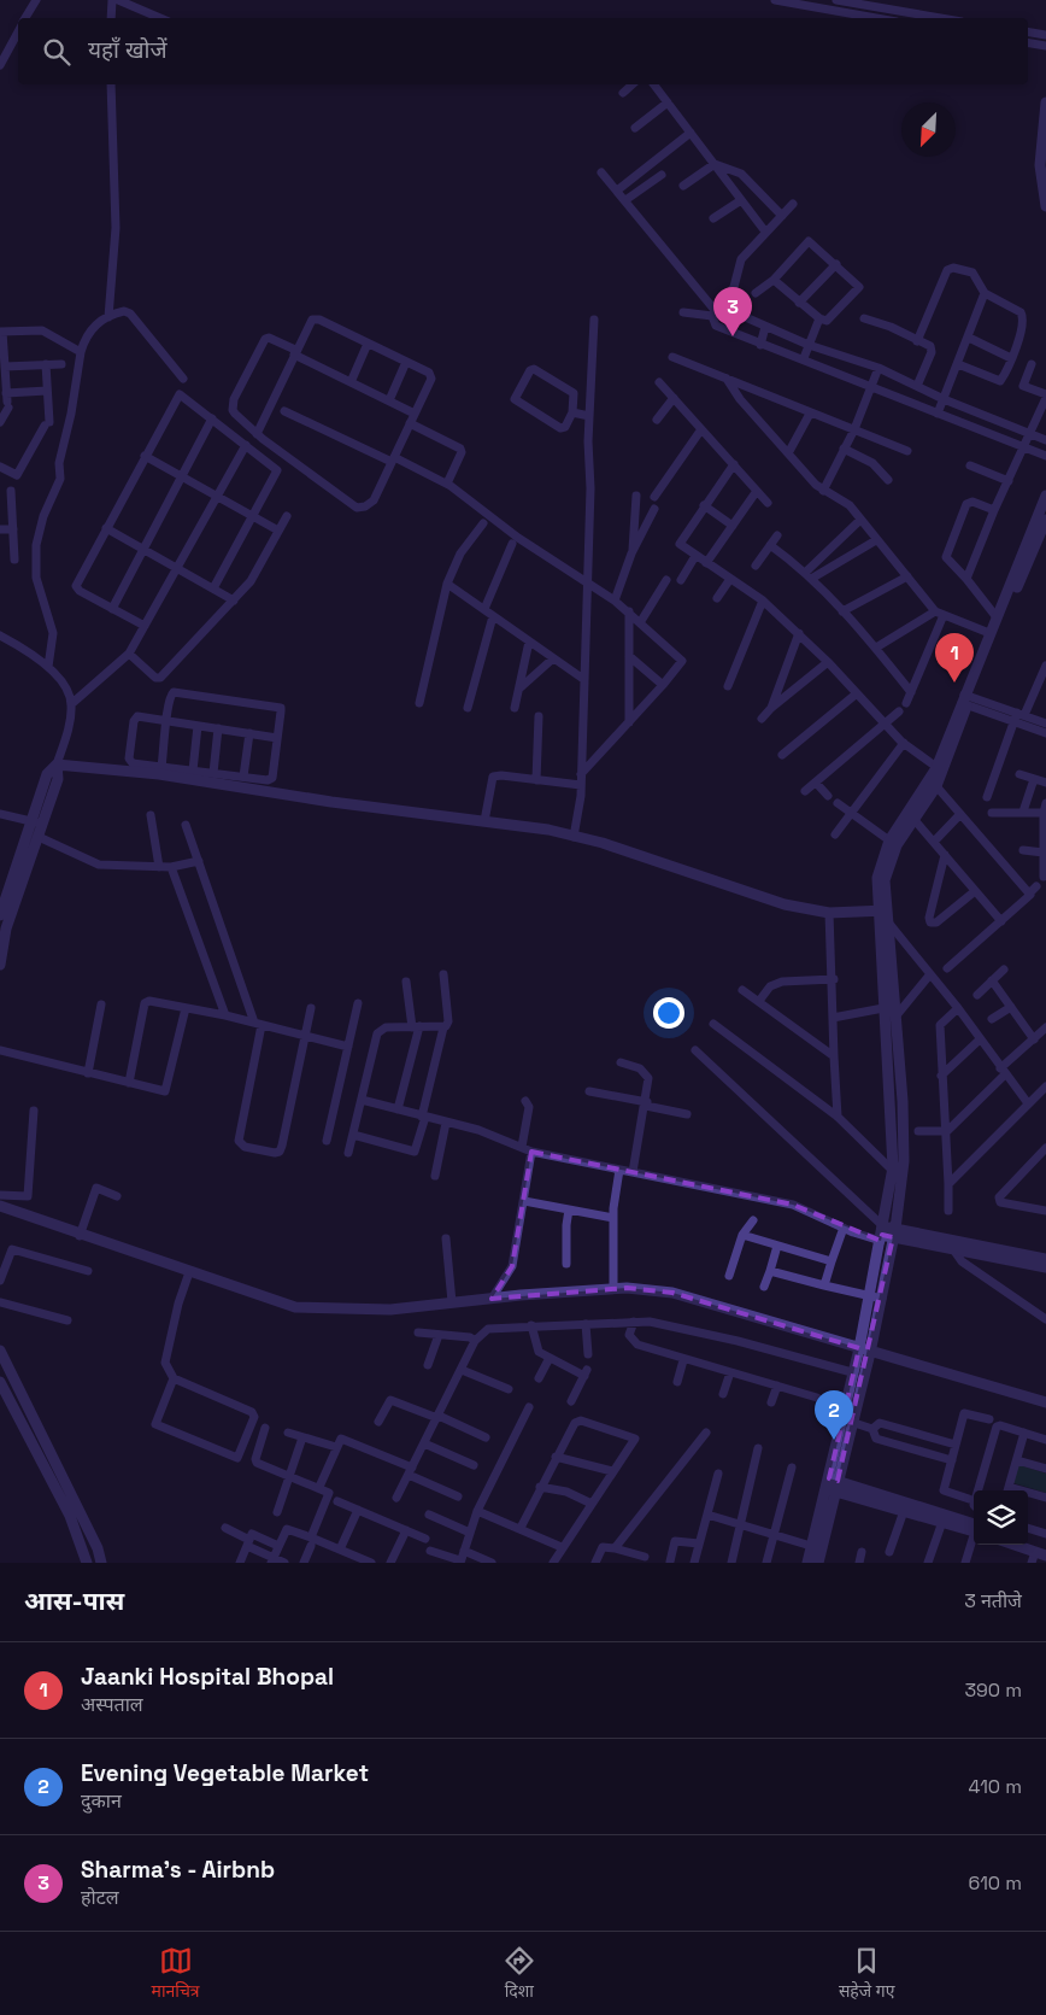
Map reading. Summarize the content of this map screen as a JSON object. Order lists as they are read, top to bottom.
{
  "north": "bottom left",
  "page": {
    "search": "यहाँ खोजें",
    "pins": ["3", "1", "2"],
    "heading": ["आस-पास", "3 नतीजे"],
    "list": [
      {
        "mark": "1",
        "name": "Jaanki Hospital Bhopal",
        "note": "अस्पताल",
        "value": "390 m"
      },
      {
        "mark": "2",
        "name": "Evening Vegetable Market",
        "note": "दुकान",
        "value": "410 m"
      },
      {
        "mark": "3",
        "name": "Sharma's - Airbnb",
        "note": "होटल",
        "value": "610 m"
      }
    ],
    "nav": ["मानचित्र", "दिशा", "सहेजे गए"]
  }
}
